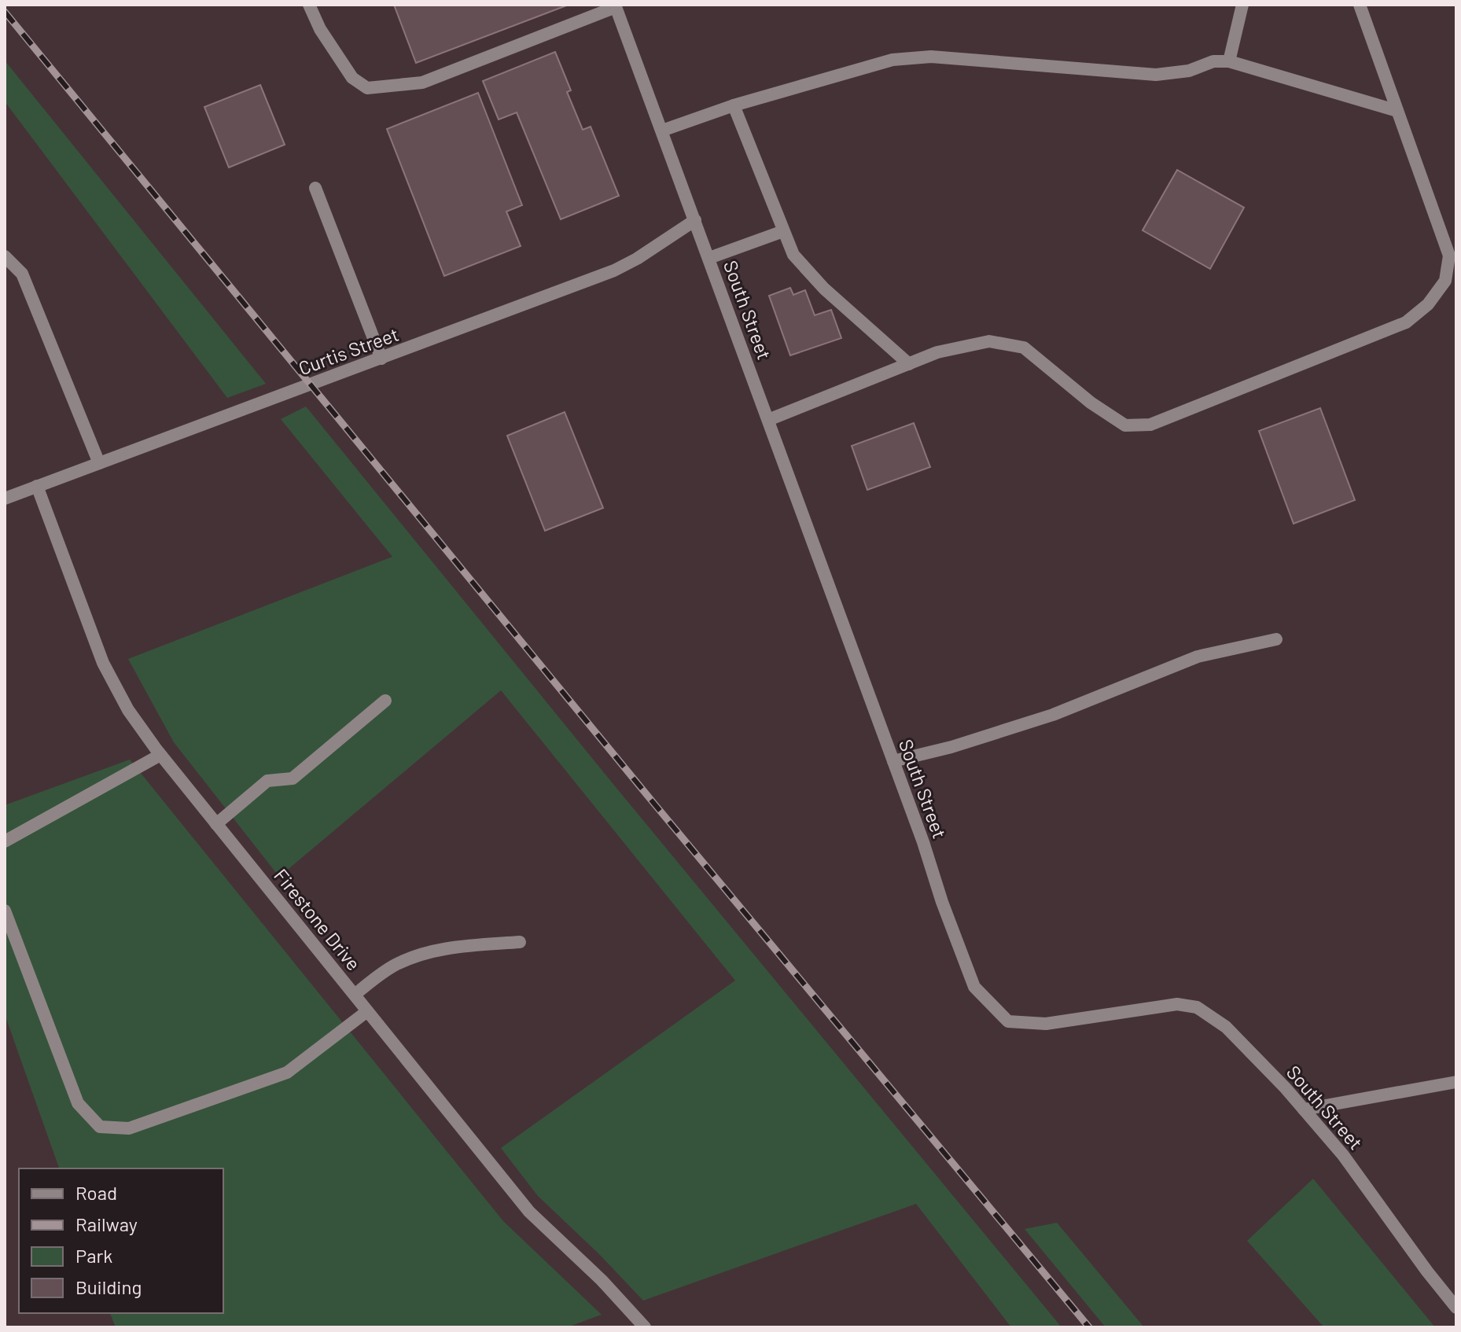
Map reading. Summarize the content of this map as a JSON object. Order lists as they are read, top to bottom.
{
  "streets": {
    "street": ["South Street", "Curtis Street", "Firestone Drive"]
  },
  "crossings": [
    ["South Street", "Curtis Street"],
    ["Curtis Street", "Firestone Drive"]
  ],
  "legend": [
    "Road",
    "Railway",
    "Park",
    "Building"
  ]
}
